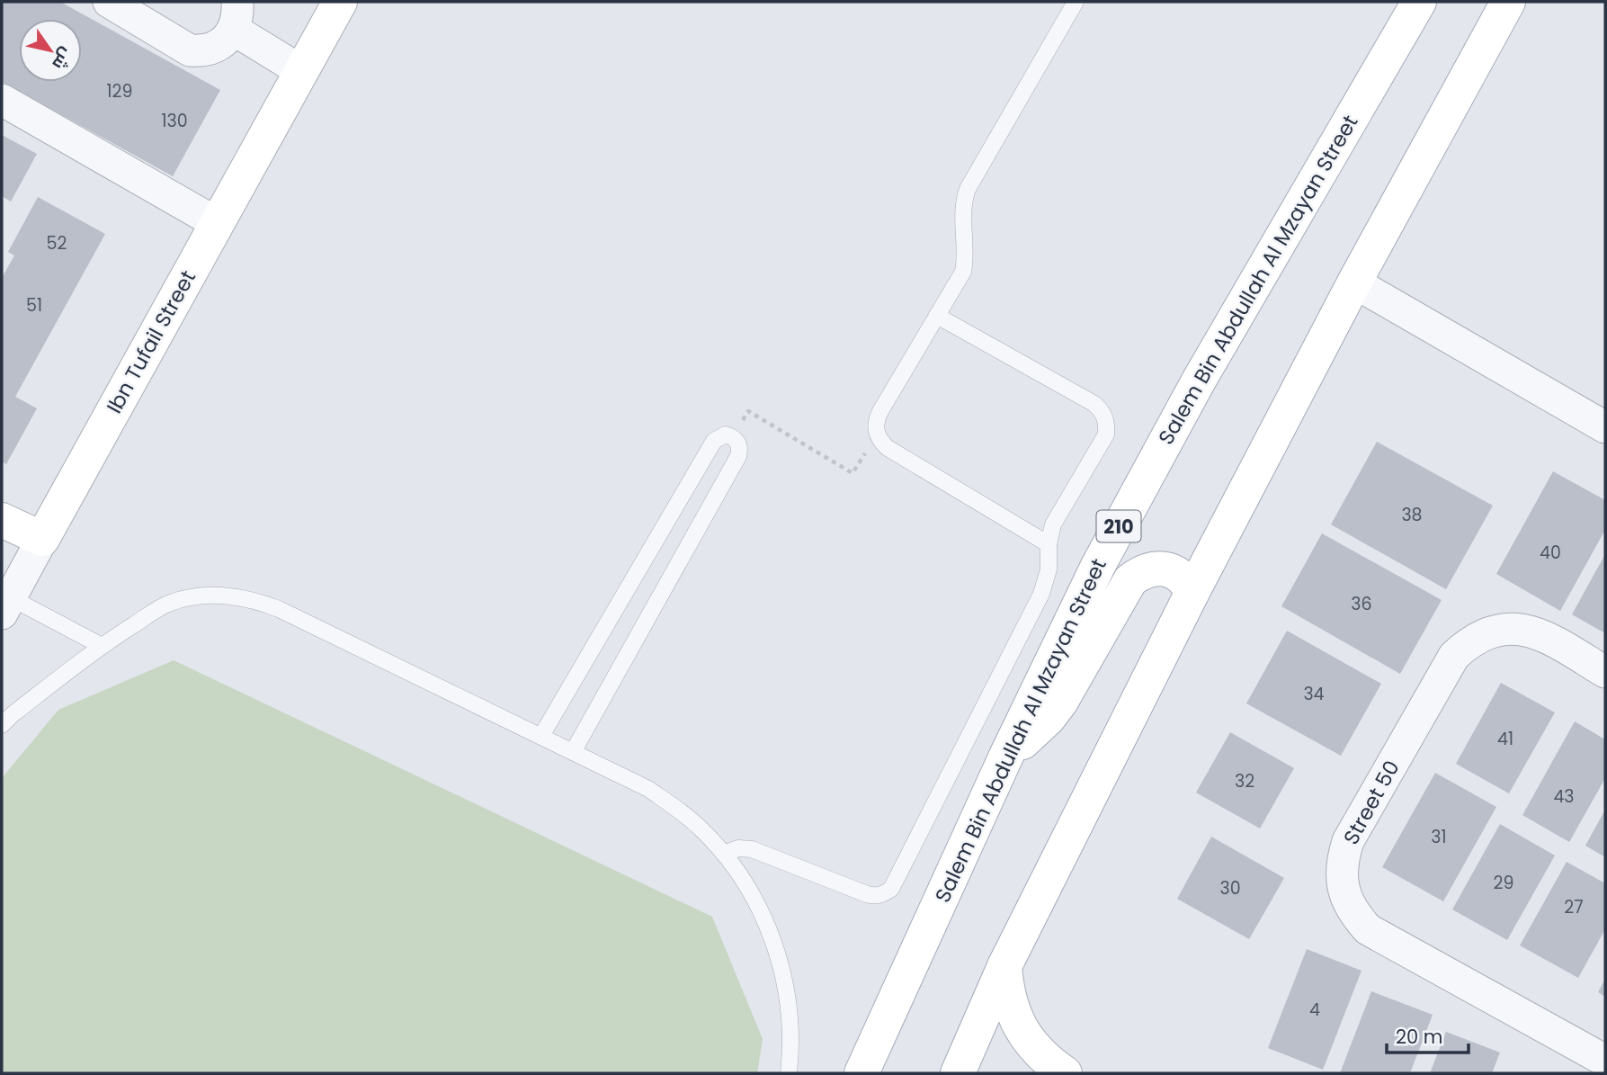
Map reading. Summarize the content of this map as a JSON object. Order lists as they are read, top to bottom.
{
  "streets": {
    "main road": ["Salem Bin Abdullah Al Mzayan Street", "Ibn Tufail Street", "210"],
    "street": ["Street 50"]
  },
  "house_numbers": [
    "129",
    "130",
    "52",
    "51",
    "38",
    "40",
    "36",
    "34",
    "41",
    "32",
    "43",
    "31",
    "29",
    "30",
    "27",
    "4"
  ],
  "scale_bar": "20 m",
  "north": "bottom right"
}
